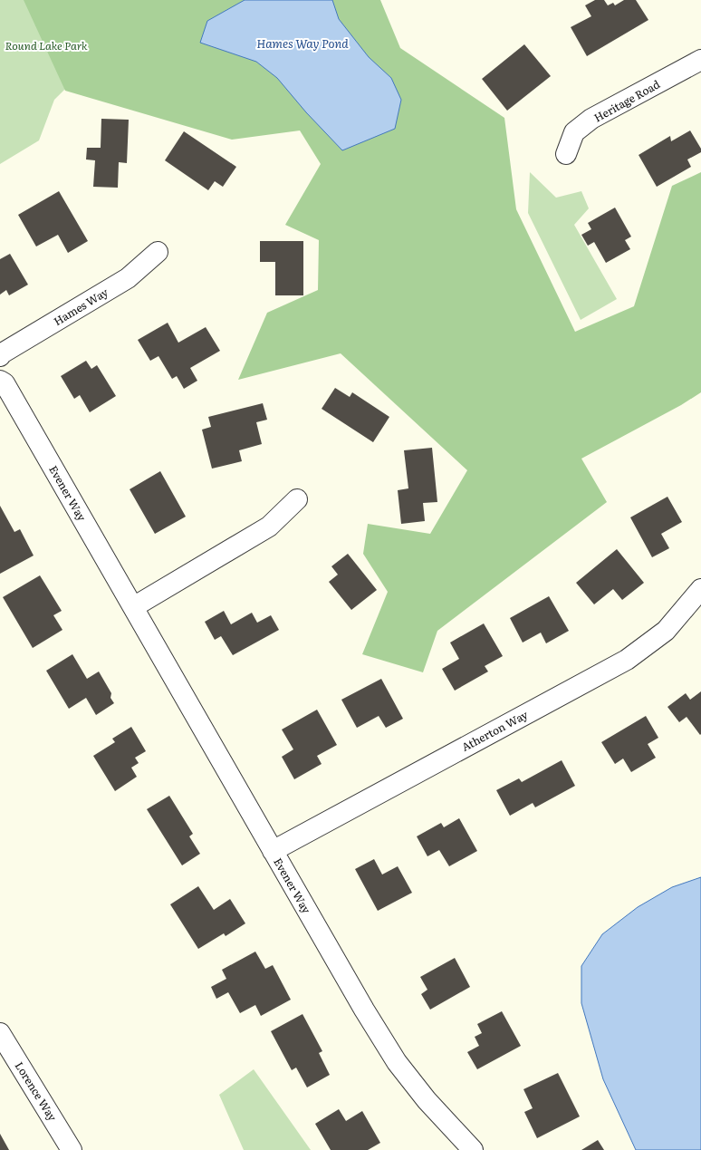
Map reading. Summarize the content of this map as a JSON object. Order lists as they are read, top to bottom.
{
  "streets": {
    "street": [
      "Heritage Road",
      "Hames Way",
      "Evener Way",
      "Atherton Way",
      "Lorence Way"
    ]
  },
  "crossings": [
    ["Evener Way", "Atherton Way"]
  ],
  "water": ["Hames Way Pond"],
  "parks": ["Round Lake Park"]
}
